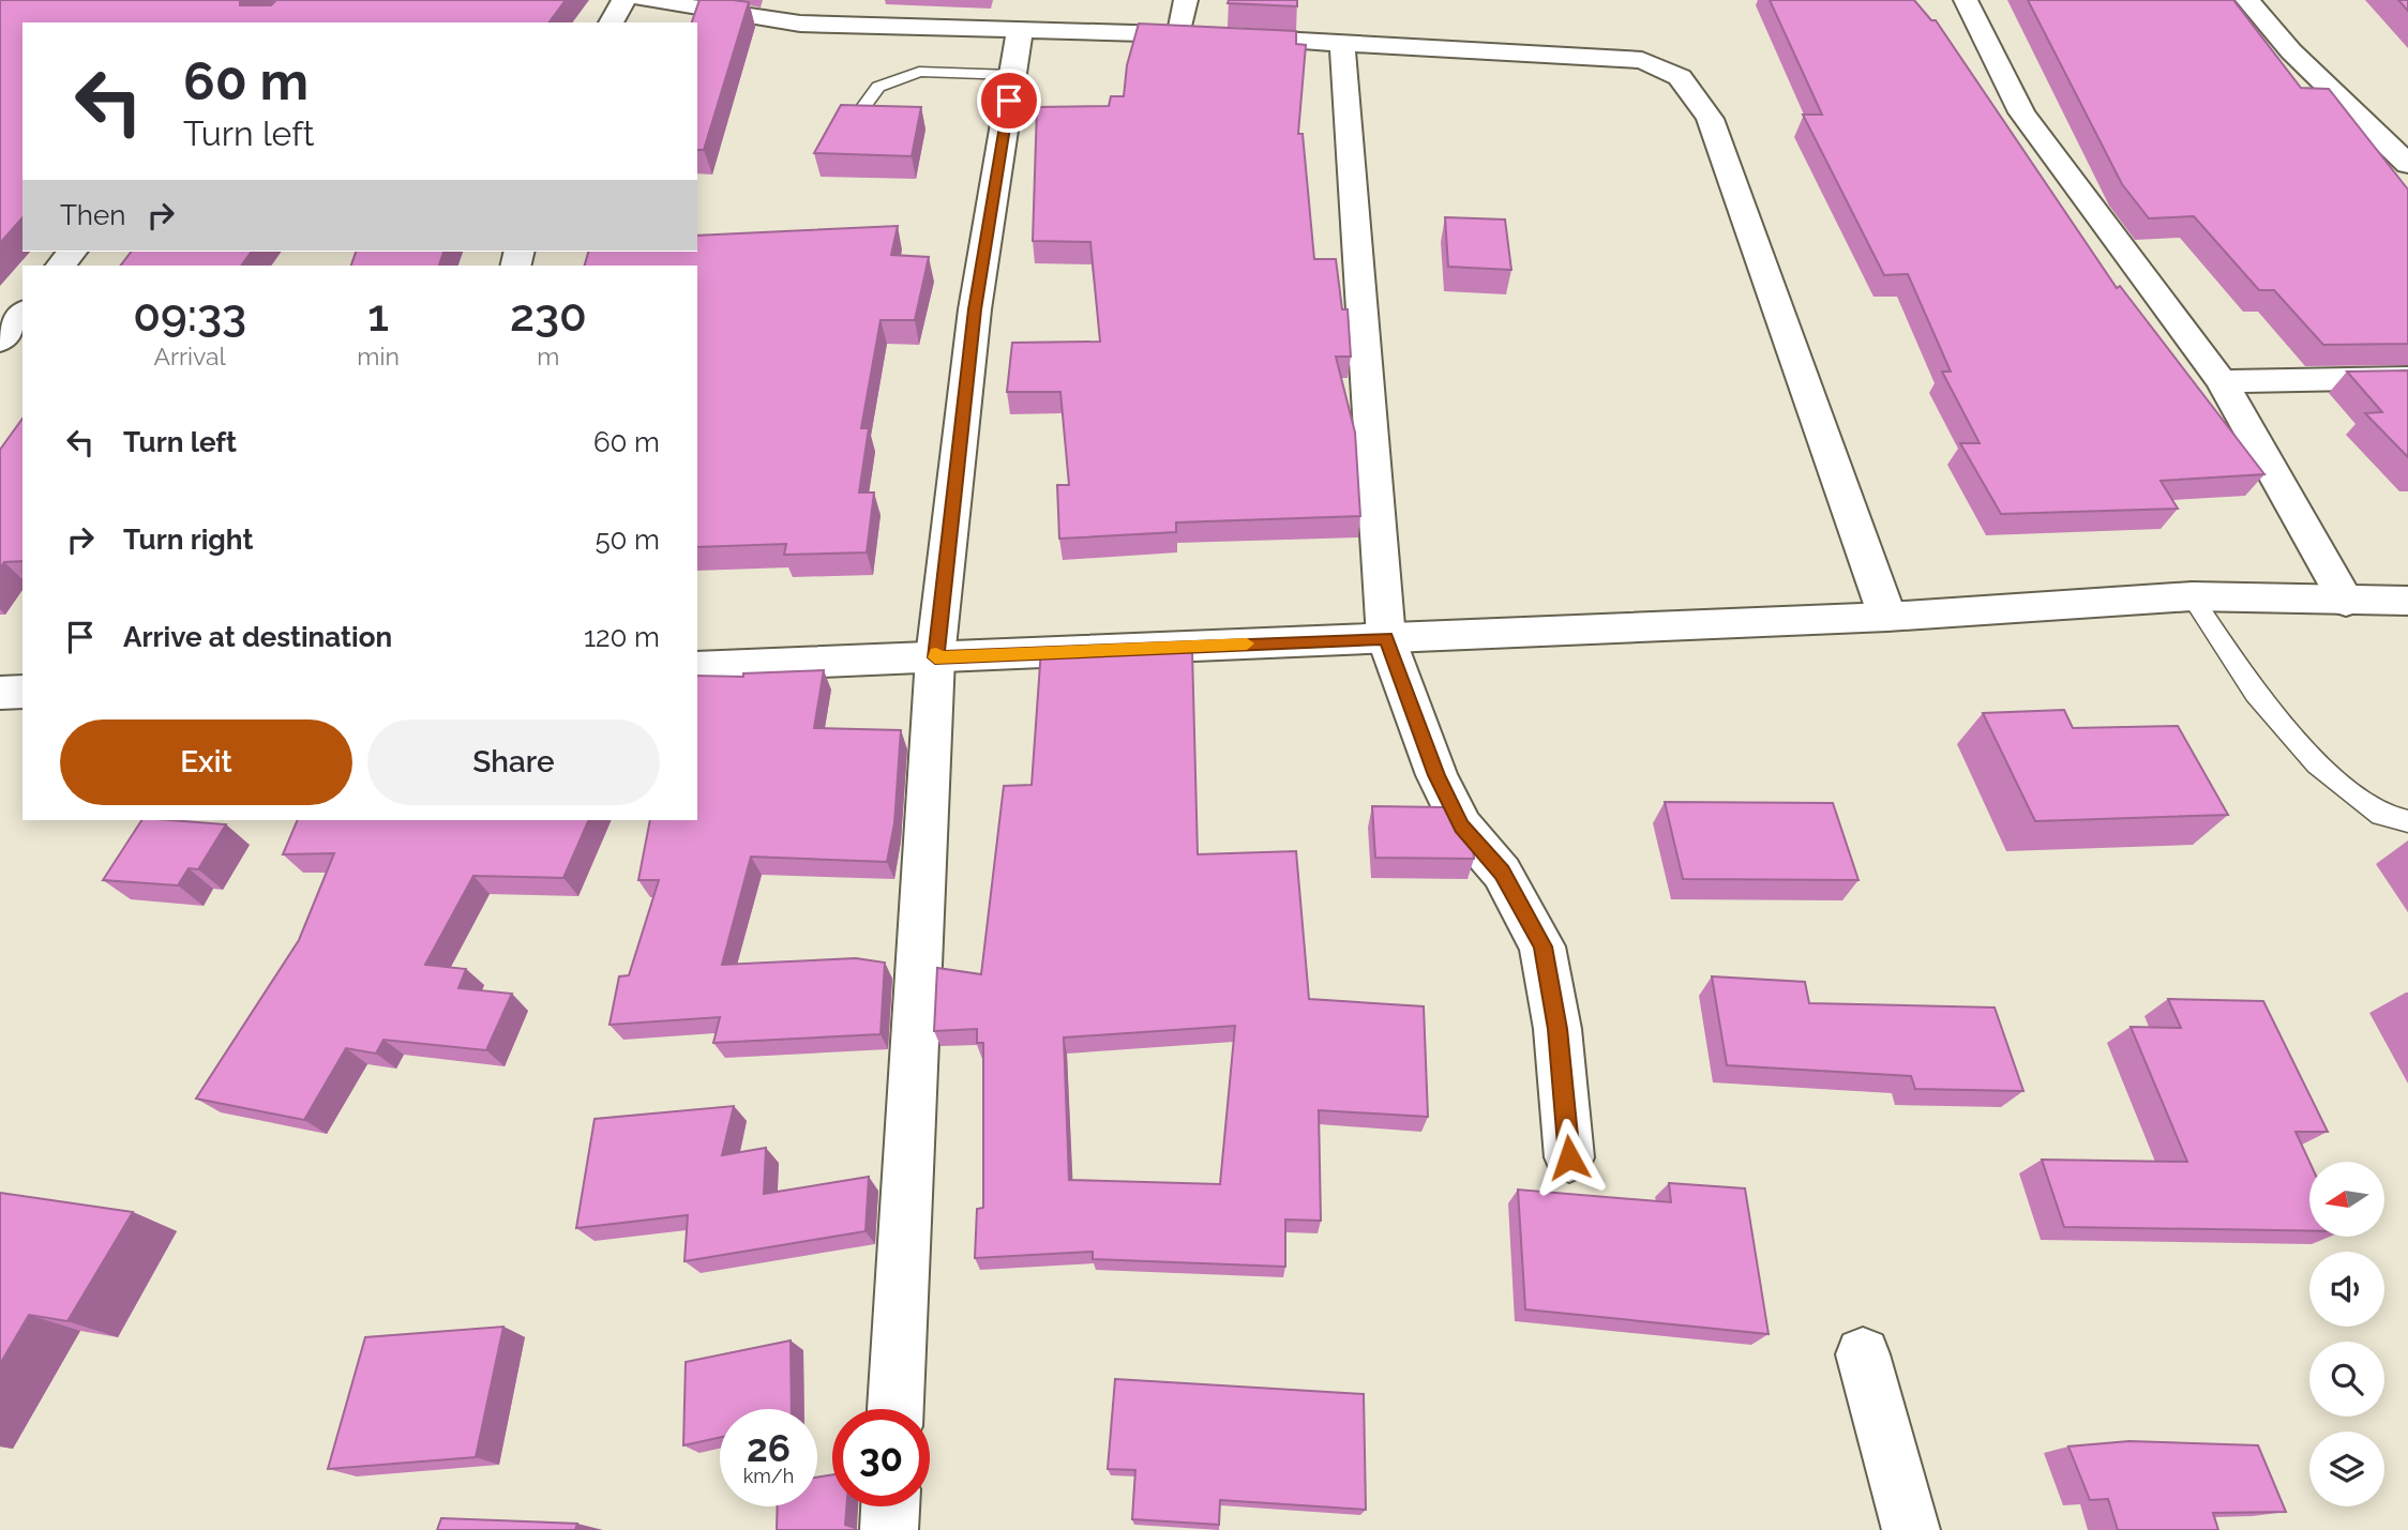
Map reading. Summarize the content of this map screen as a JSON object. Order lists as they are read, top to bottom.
{
  "north": "left",
  "page": {
    "turn": ["60 m", "Turn left"],
    "then": "Then",
    "eta": [
      "09:33",
      "Arrival",
      "1",
      "min",
      "230",
      "m"
    ],
    "list": [
      {
        "name": "Turn left",
        "value": "60 m"
      },
      {
        "name": "Turn right",
        "value": "50 m"
      },
      {
        "name": "Arrive at destination",
        "value": "120 m"
      }
    ],
    "buttons": ["Exit", "Share"],
    "speed": "26 km/h",
    "limit": "30"
  }
}
